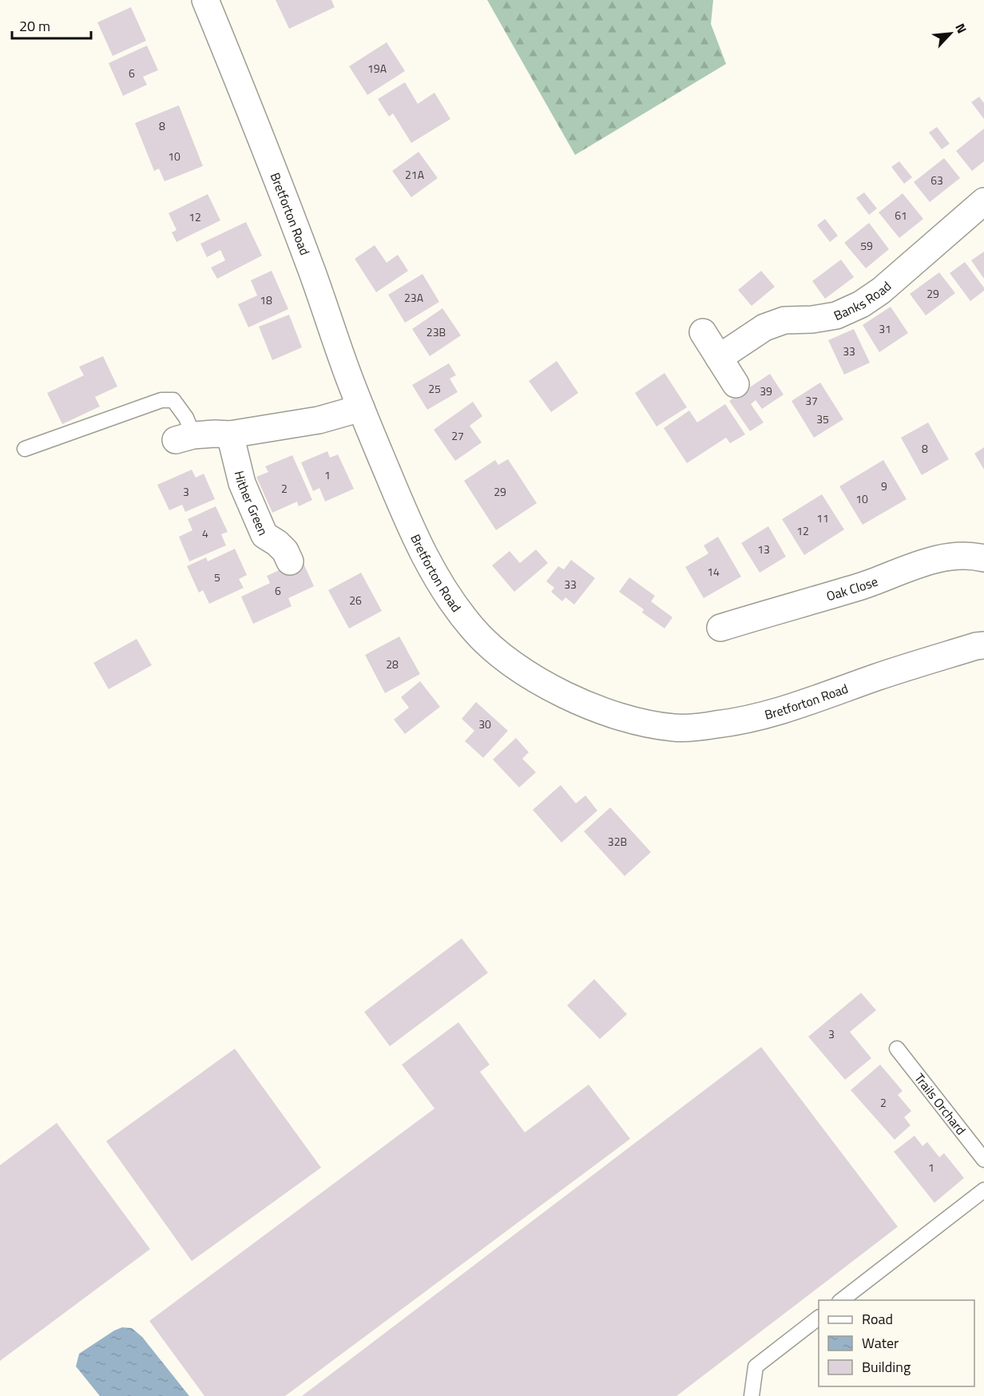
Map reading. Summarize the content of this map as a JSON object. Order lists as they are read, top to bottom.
{
  "streets": {
    "main road": [
      "Bretforton Road",
      "Banks Road",
      "Hither Green",
      "Oak Close"
    ],
    "lane": ["Trails Orchard"]
  },
  "house_numbers": [
    "19A",
    "6",
    "8",
    "10",
    "21A",
    "63",
    "61",
    "12",
    "59",
    "29",
    "23A",
    "18",
    "31",
    "23B",
    "33",
    "25",
    "39",
    "37",
    "35",
    "27",
    "8",
    "1",
    "9",
    "2",
    "3",
    "29",
    "10",
    "11",
    "12",
    "4",
    "13",
    "14",
    "5",
    "33",
    "6",
    "26",
    "28",
    "30",
    "32B",
    "3",
    "2",
    "1"
  ],
  "legend": ["Road", "Water", "Building"],
  "scale_bar": "20 m",
  "north": "top right"
}
